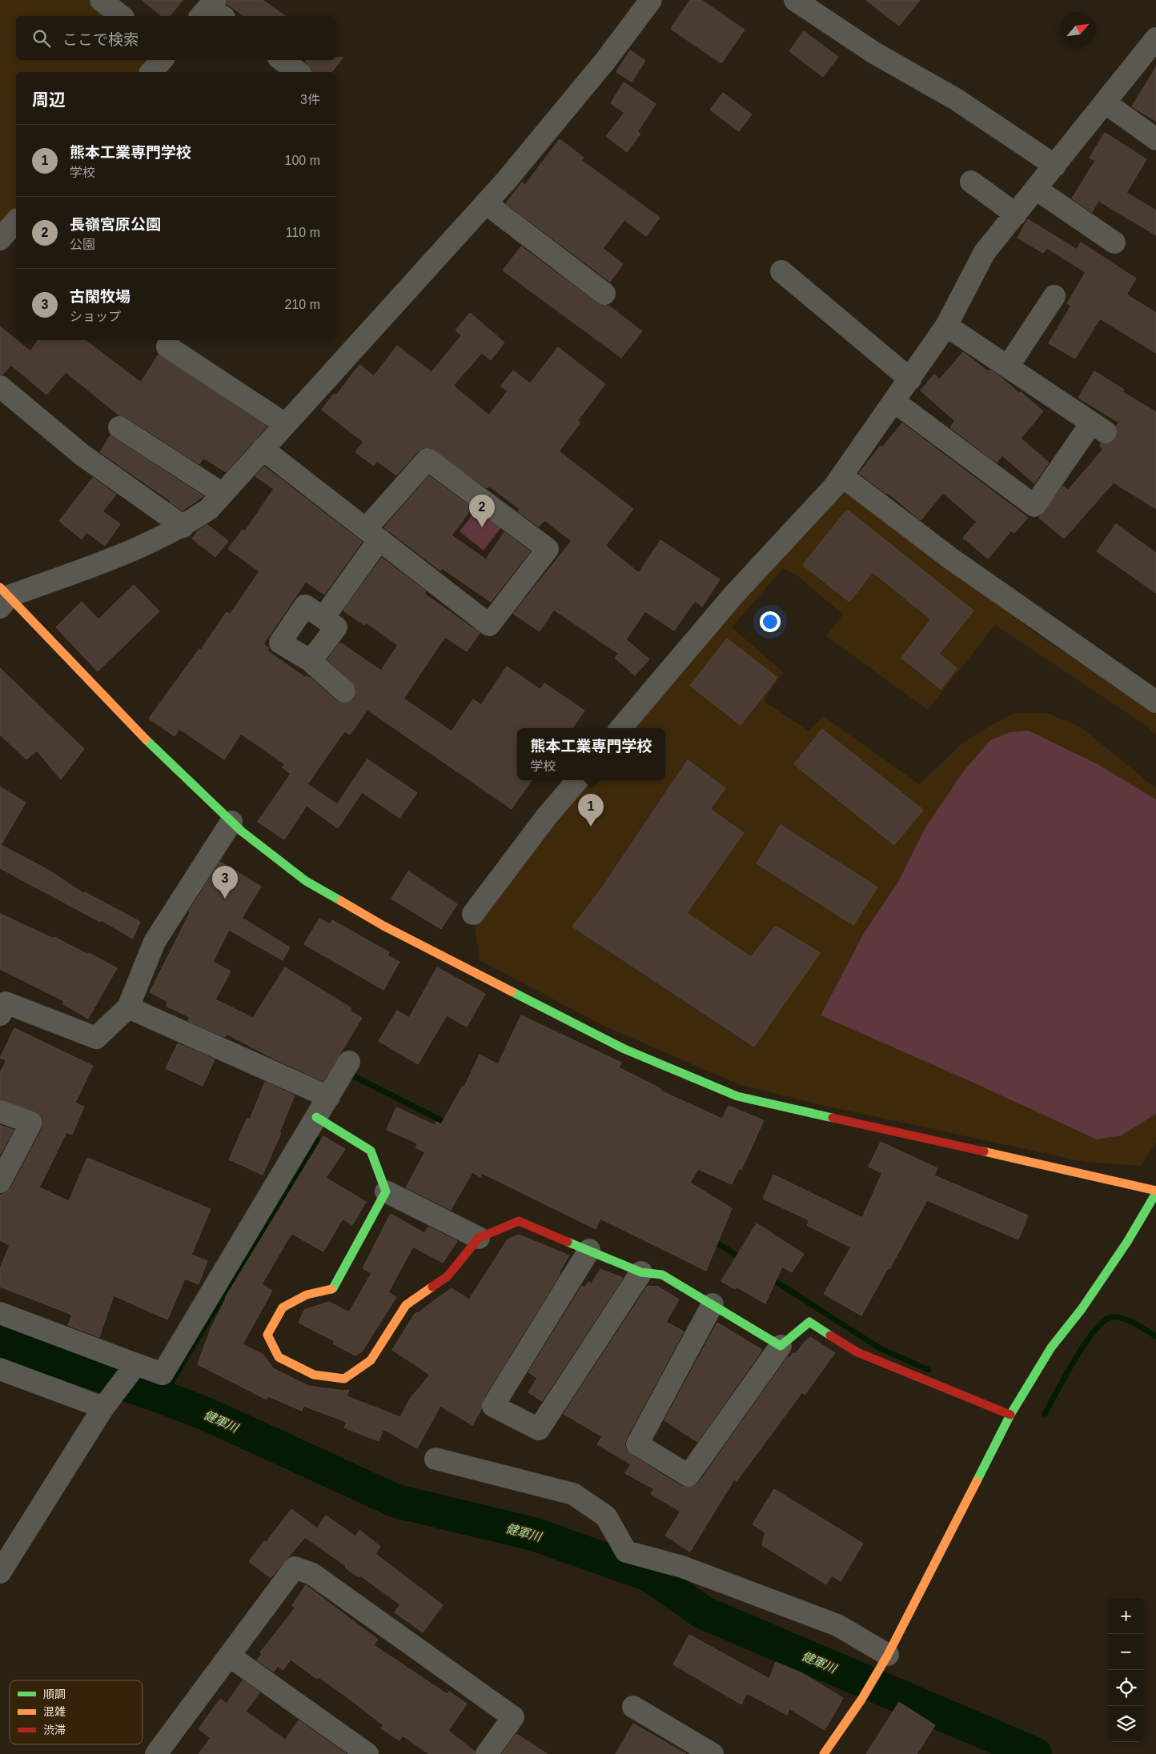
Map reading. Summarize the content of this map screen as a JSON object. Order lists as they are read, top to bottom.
{
  "water": ["健軍川"],
  "legend": ["順調", "混雑", "渋滞"],
  "north": "top right",
  "page": {
    "search": "ここで検索",
    "heading": ["周辺", "3件"],
    "list": [
      {
        "mark": "1",
        "name": "熊本工業専門学校",
        "note": "学校",
        "value": "100 m"
      },
      {
        "mark": "2",
        "name": "長嶺宮原公園",
        "note": "公園",
        "value": "110 m"
      },
      {
        "mark": "3",
        "name": "古閑牧場",
        "note": "ショップ",
        "value": "210 m"
      }
    ],
    "pins": ["2", "1", "3"],
    "popup": ["熊本工業専門学校", "学校"],
    "map_buttons": ["+", "−"]
  }
}
